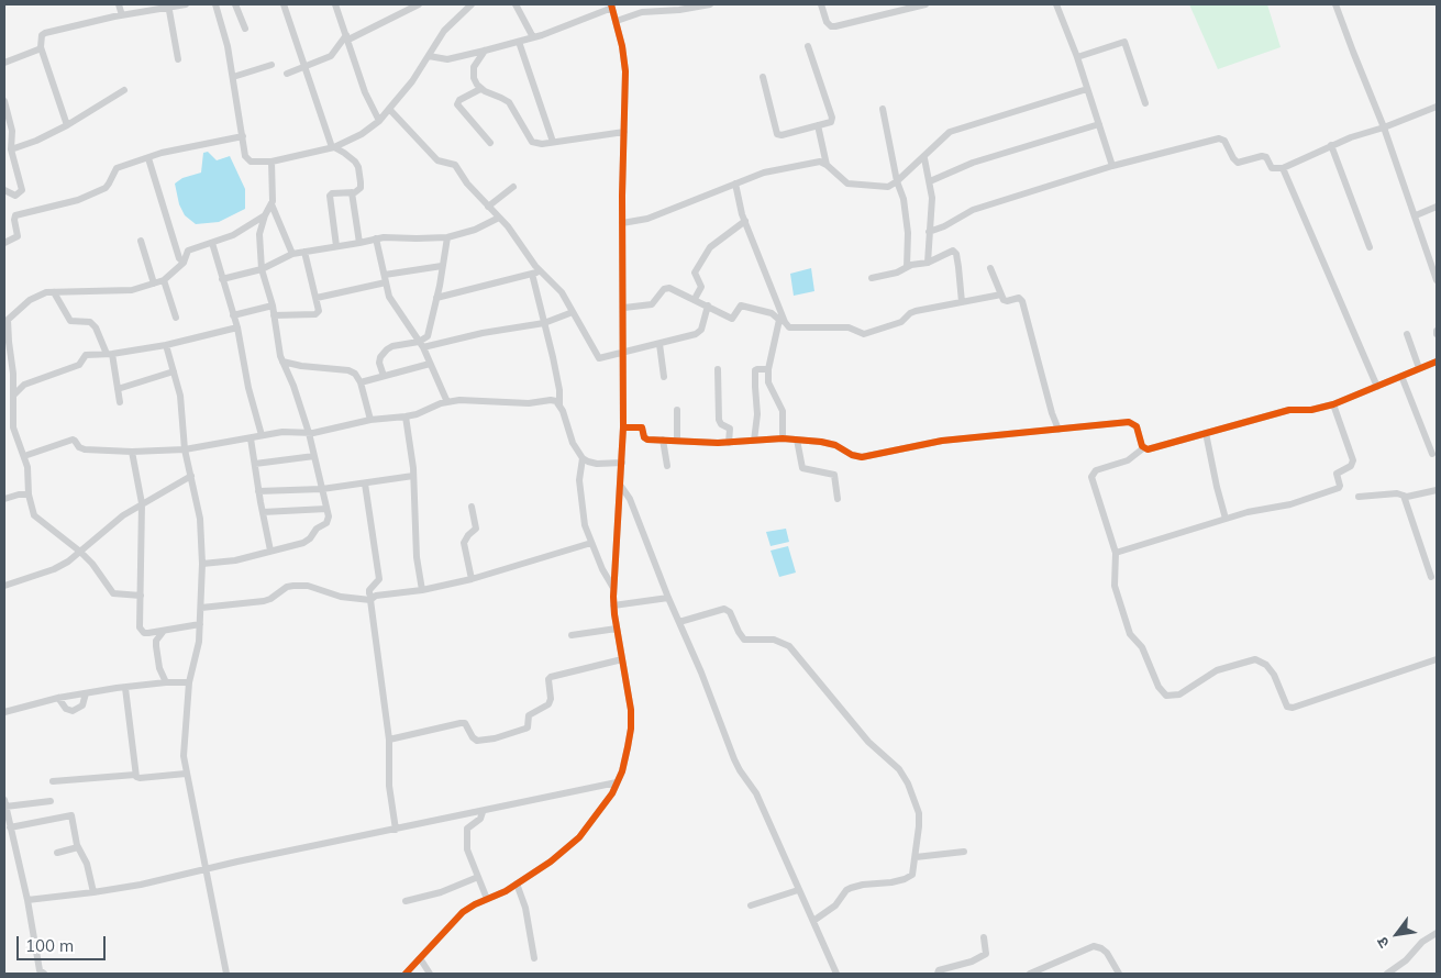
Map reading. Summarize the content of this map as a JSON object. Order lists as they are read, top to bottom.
{
  "scale_bar": "100 m",
  "north": "bottom left"
}
